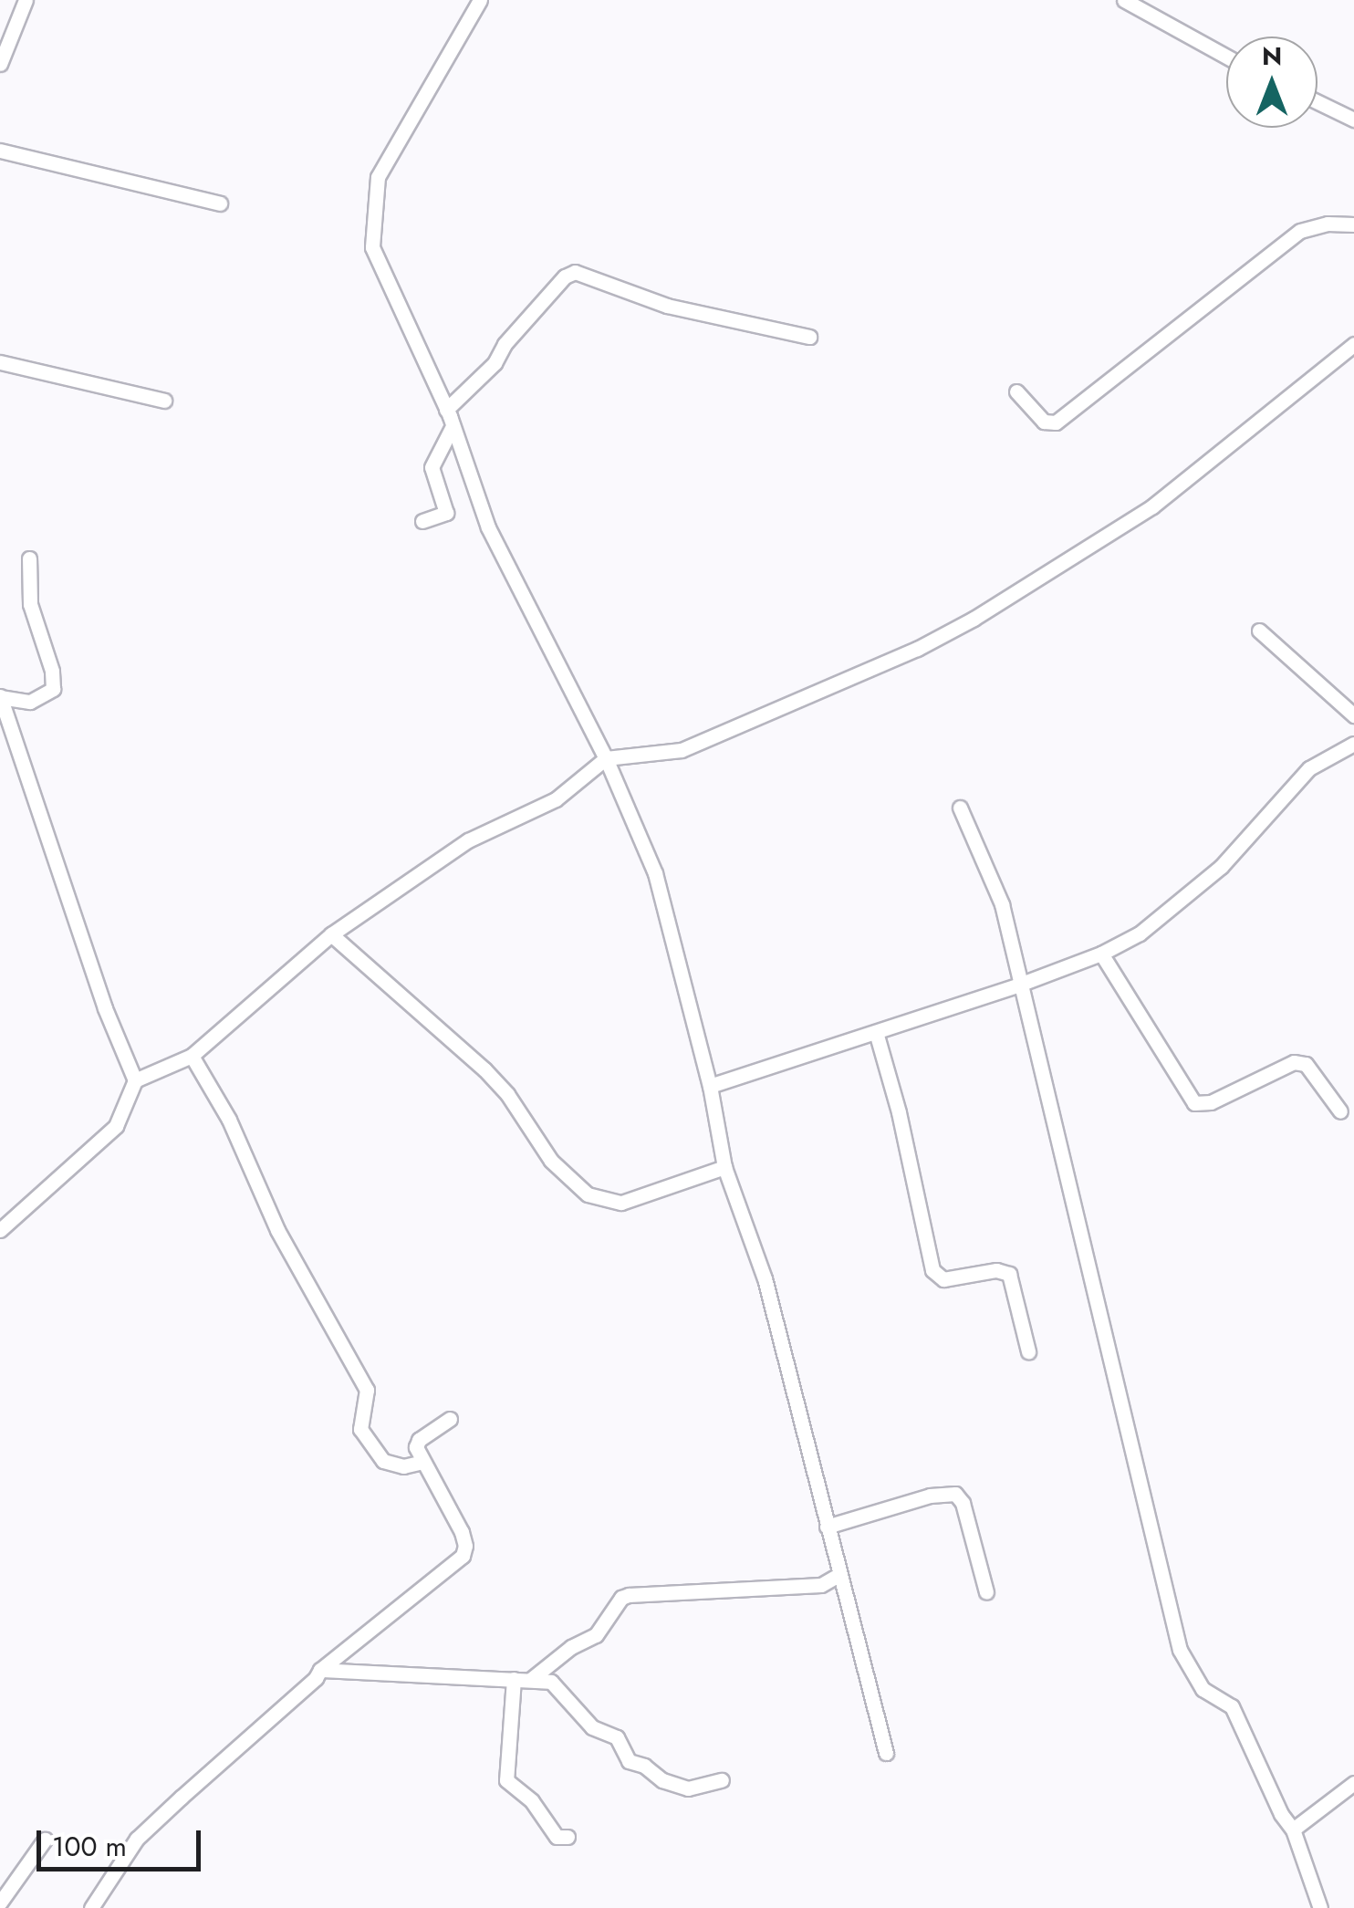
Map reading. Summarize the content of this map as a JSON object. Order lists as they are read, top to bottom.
{
  "scale_bar": "100 m",
  "north": "top"
}
